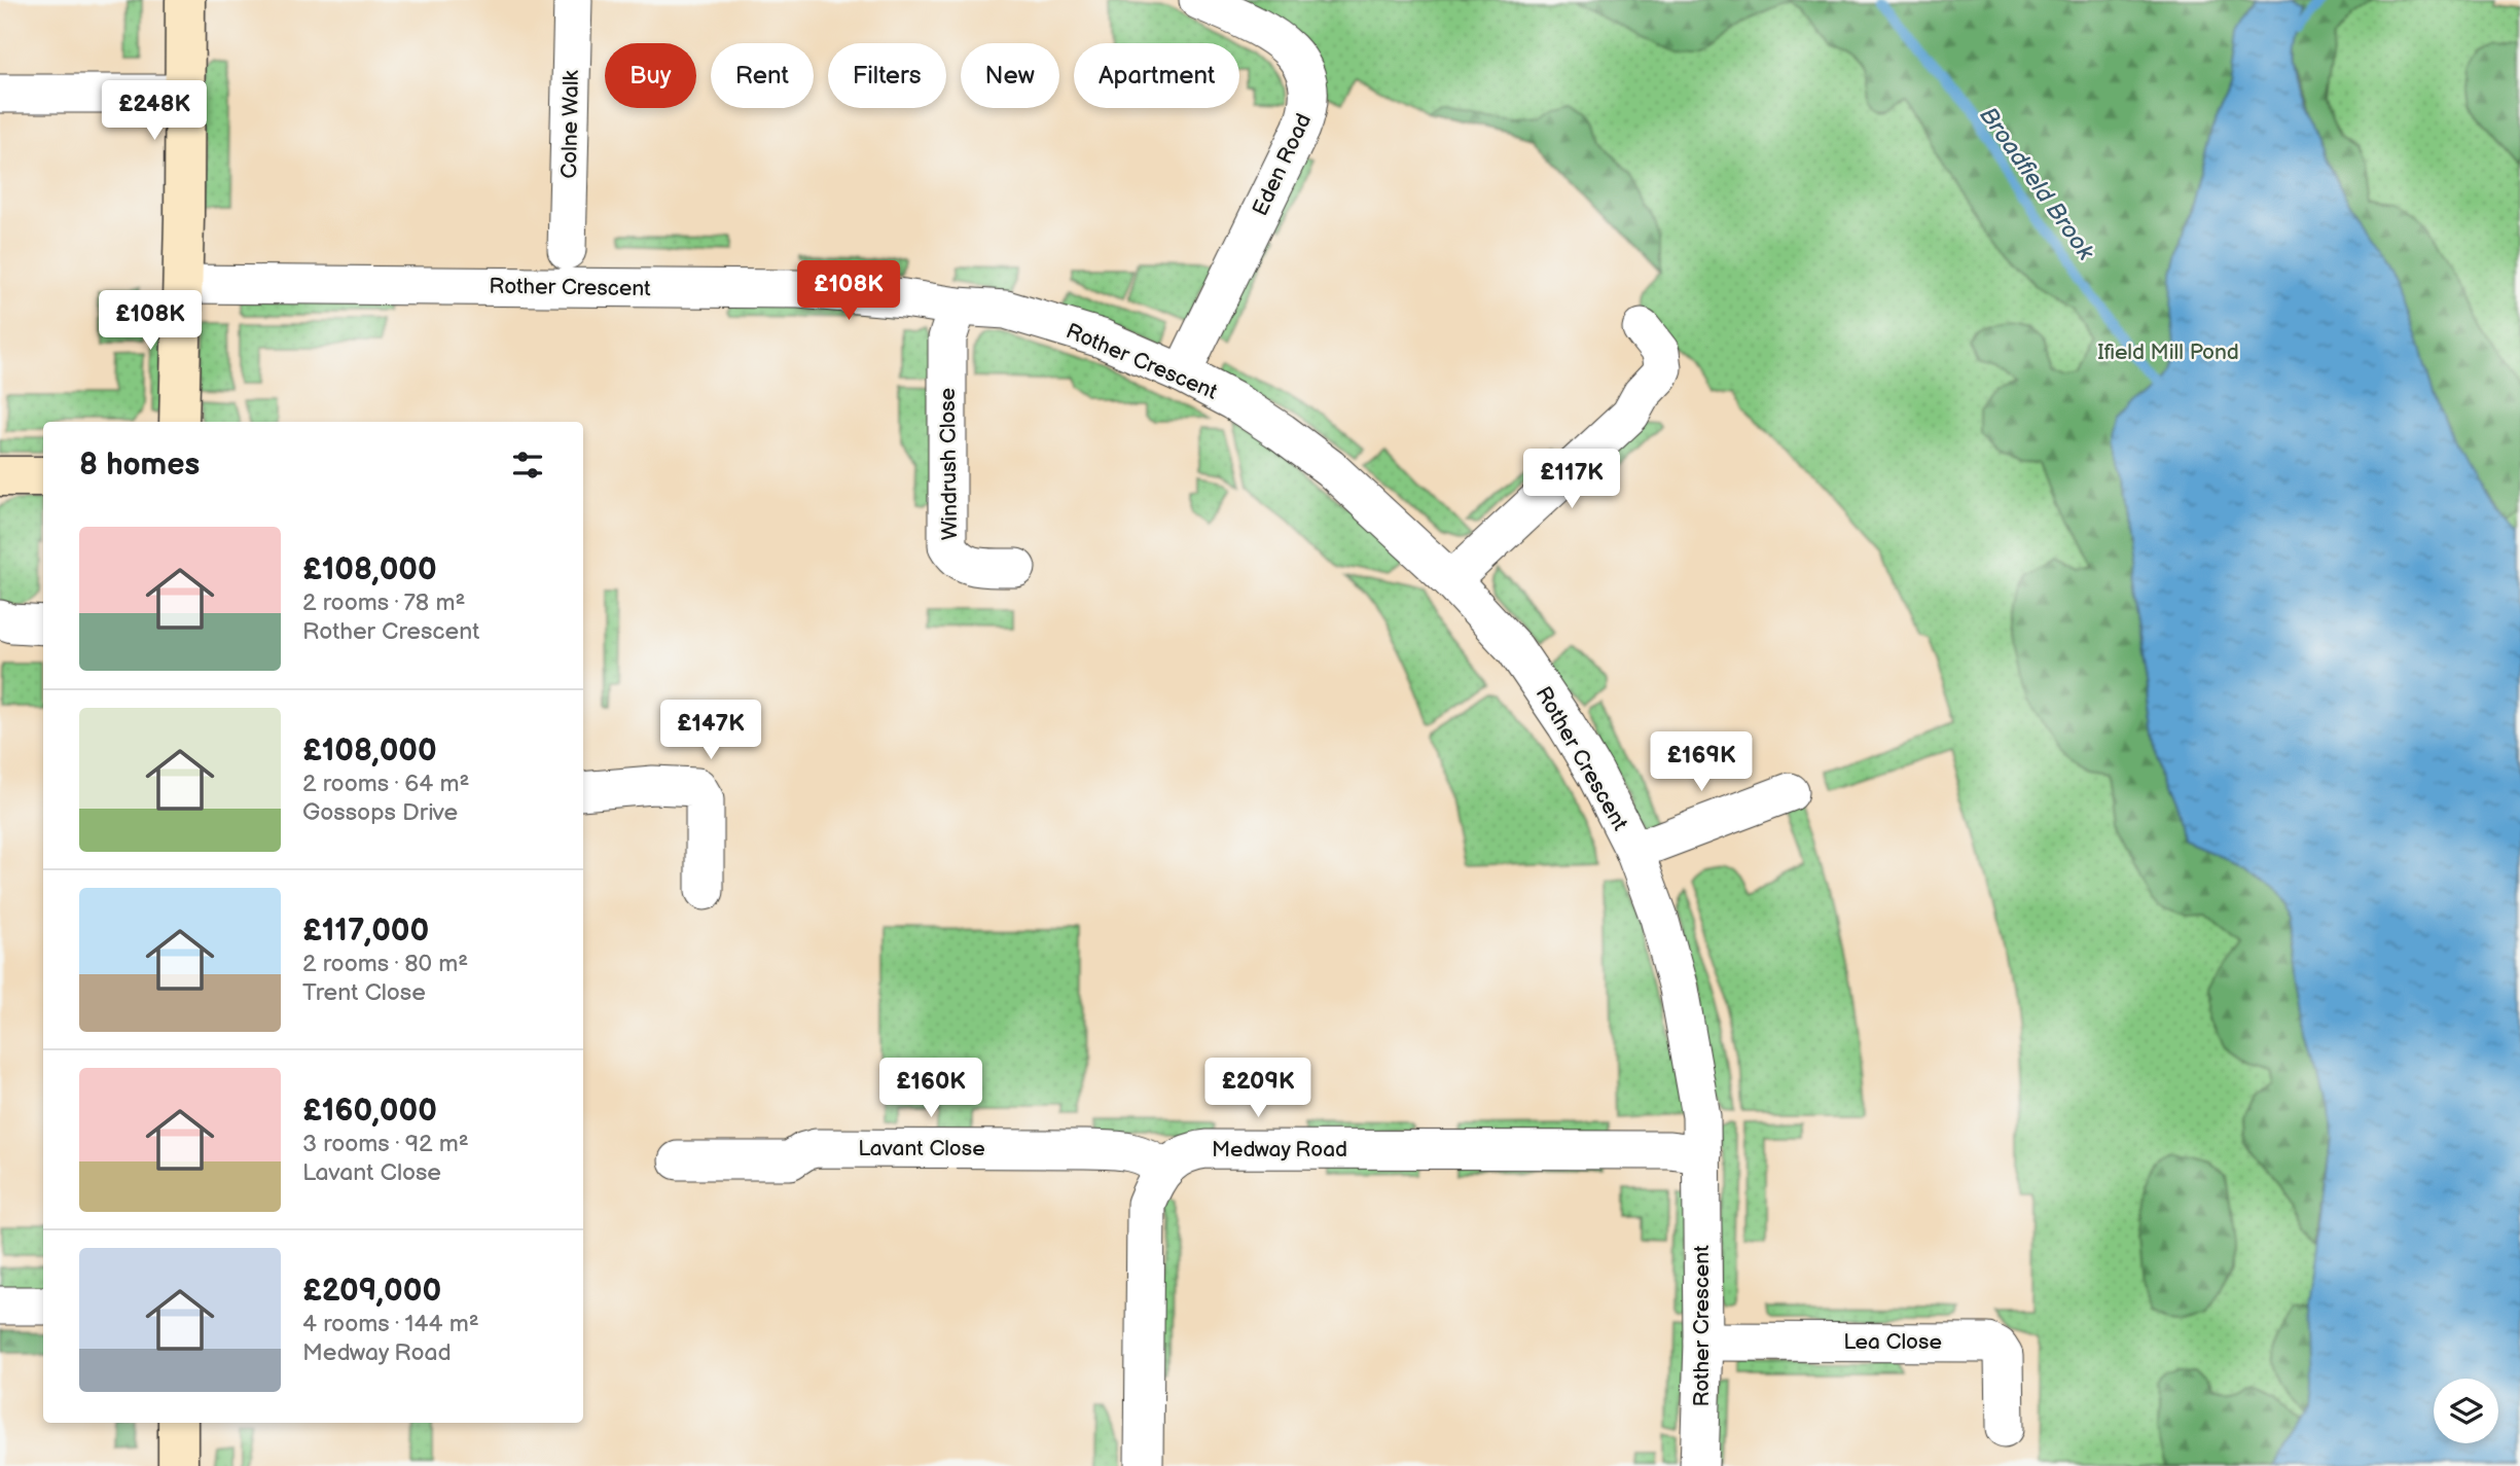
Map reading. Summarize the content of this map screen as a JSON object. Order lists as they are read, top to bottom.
{
  "streets": {
    "street": [
      "Colne Walk",
      "Eden Road",
      "Rother Crescent",
      "Windrush Close",
      "Lavant Close",
      "Medway Road",
      "Lea Close"
    ]
  },
  "crossings": [
    ["Eden Road", "Rother Crescent"],
    ["Rother Crescent", "Windrush Close"],
    ["Rother Crescent", "Medway Road"],
    ["Rother Crescent", "Lea Close"],
    ["Lavant Close", "Medway Road"]
  ],
  "water": ["Broadfield Brook"],
  "parks": ["Ifield Mill Pond"],
  "page": {
    "chip": [
      "Buy",
      "Rent",
      "Filters",
      "New",
      "Apartment"
    ],
    "price": [
      "£248K",
      "£108K",
      "£108K",
      "£117K",
      "£147K",
      "£169K",
      "£160K",
      "£209K"
    ],
    "heading": "8 homes",
    "list": [
      {
        "name": "£108,000",
        "note": "2 rooms · 78 m² · Rother Crescent"
      },
      {
        "name": "£108,000",
        "note": "2 rooms · 64 m² · Gossops Drive"
      },
      {
        "name": "£117,000",
        "note": "2 rooms · 80 m² · Trent Close"
      },
      {
        "name": "£160,000",
        "note": "3 rooms · 92 m² · Lavant Close"
      },
      {
        "name": "£209,000",
        "note": "4 rooms · 144 m² · Medway Road"
      }
    ]
  }
}
